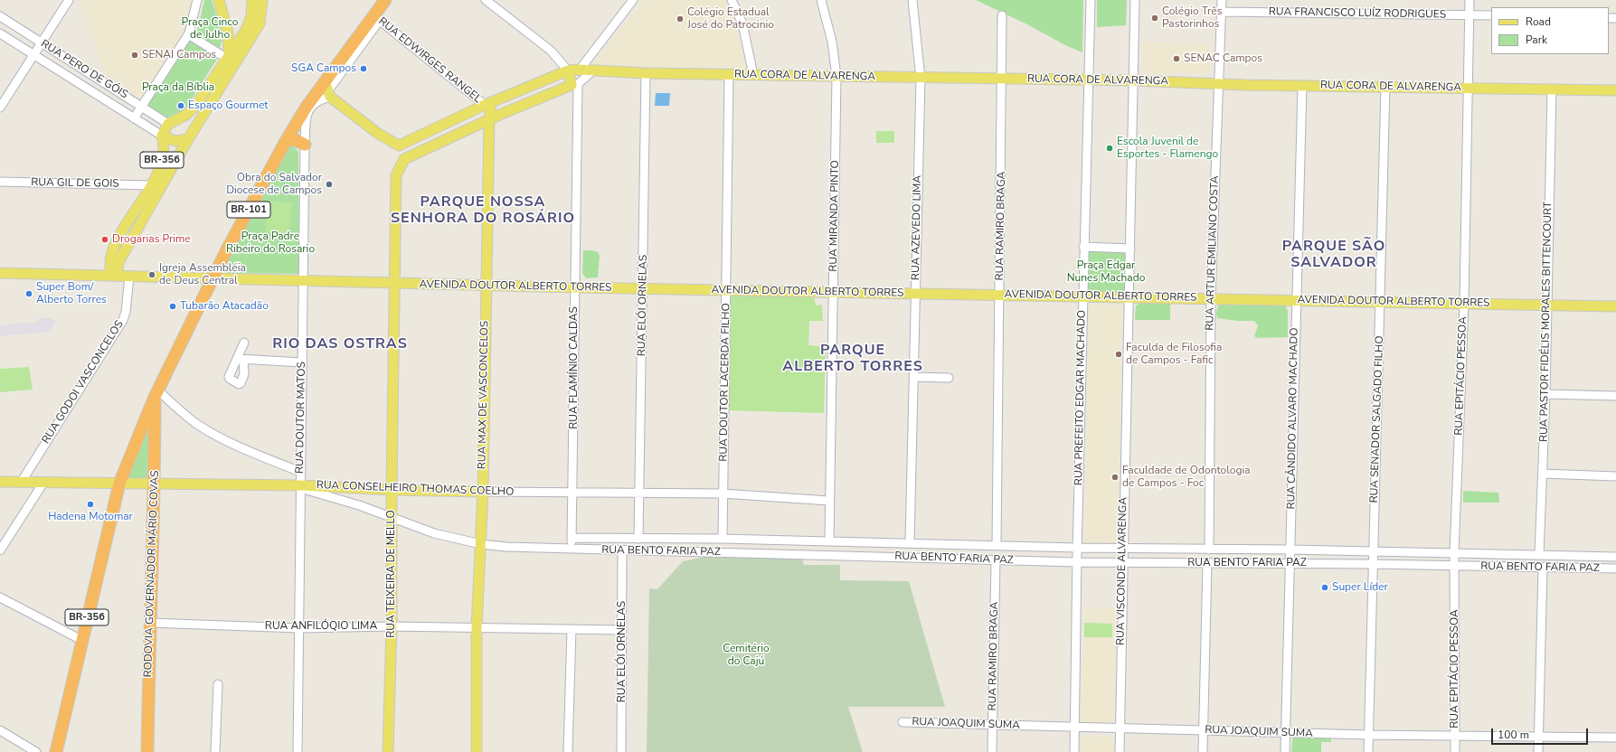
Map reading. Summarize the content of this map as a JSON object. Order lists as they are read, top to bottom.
{
  "streets": {
    "highway": ["BR-356", "BR-101", "RODOVIA GOVERNADOR MÁRIO COVAS"],
    "main road": [
      "RUA CORA DE ALVARENGA",
      "AVENIDA DOUTOR ALBERTO TORRES",
      "RUA MAX DE VASCONCELOS",
      "RUA CONSELHEIRO THOMAS COELHO",
      "RUA TEIXEIRA DE MELLO"
    ],
    "street": [
      "RUA FRANCISCO LUÍZ RODRIGUES",
      "RUA EDWIRGES RANGEL",
      "RUA PERO DE GÓIS",
      "RUA GIL DE GOIS",
      "RUA MIRANDA PINTO",
      "RUA RAMIRO BRAGA",
      "RUA AZEVEDO LIMA",
      "RUA ARTUR EMILIANO COSTA",
      "RUA ELÓI ORNELAS",
      "RUA PASTOR FIDÉLIS MORALES BITTENCOURT",
      "RUA FLAMÍNIO CALDAS",
      "RUA EPITÁCIO PESSOA",
      "RUA GODOI VASCONCELOS",
      "RUA DOUTOR LACERDA FILHO",
      "RUA PREFEITO EDGAR MACHADO",
      "RUA DOUTOR MATOS",
      "RUA CÂNDIDO ALVARO MACHADO",
      "RUA SENADOR SALGADO FILHO",
      "RUA BENTO FARIA PAZ",
      "RUA VISCONDE ALVARENGA",
      "RUA ANFILÓQIO LIMA",
      "RUA JOAQUIM SUMA"
    ]
  },
  "crossings": [
    ["RUA FRANCISCO LUÍZ RODRIGUES", "RUA ARTUR EMILIANO COSTA"],
    ["RUA FRANCISCO LUÍZ RODRIGUES", "RUA EPITÁCIO PESSOA"],
    ["RUA EDWIRGES RANGEL", "RUA CORA DE ALVARENGA"],
    ["RUA EDWIRGES RANGEL", "RUA MAX DE VASCONCELOS"],
    ["RUA EDWIRGES RANGEL", "RODOVIA GOVERNADOR MÁRIO COVAS"],
    ["RUA PERO DE GÓIS", "BR-356"],
    ["RUA CORA DE ALVARENGA", "RUA MIRANDA PINTO"],
    ["RUA CORA DE ALVARENGA", "RUA RAMIRO BRAGA"],
    ["RUA CORA DE ALVARENGA", "RUA AZEVEDO LIMA"],
    ["RUA CORA DE ALVARENGA", "RUA ARTUR EMILIANO COSTA"],
    ["RUA CORA DE ALVARENGA", "RUA ELÓI ORNELAS"],
    ["RUA CORA DE ALVARENGA", "RUA PASTOR FIDÉLIS MORALES BITTENCOURT"],
    ["RUA CORA DE ALVARENGA", "RUA EPITÁCIO PESSOA"],
    ["RUA CORA DE ALVARENGA", "RUA DOUTOR LACERDA FILHO"],
    ["RUA CORA DE ALVARENGA", "RUA MAX DE VASCONCELOS"],
    ["RUA CORA DE ALVARENGA", "RUA PREFEITO EDGAR MACHADO"],
    ["RUA CORA DE ALVARENGA", "RUA CÂNDIDO ALVARO MACHADO"],
    ["RUA CORA DE ALVARENGA", "RUA SENADOR SALGADO FILHO"],
    ["RUA CORA DE ALVARENGA", "RUA VISCONDE ALVARENGA"],
    ["BR-356", "RUA GIL DE GOIS"],
    ["BR-356", "AVENIDA DOUTOR ALBERTO TORRES"],
    ["RUA MIRANDA PINTO", "AVENIDA DOUTOR ALBERTO TORRES"],
    ["RUA MIRANDA PINTO", "RUA CONSELHEIRO THOMAS COELHO"],
    ["RUA MIRANDA PINTO", "RUA BENTO FARIA PAZ"],
    ["RUA RAMIRO BRAGA", "AVENIDA DOUTOR ALBERTO TORRES"],
    ["RUA RAMIRO BRAGA", "RUA BENTO FARIA PAZ"],
    ["RUA RAMIRO BRAGA", "RUA JOAQUIM SUMA"],
    ["RUA AZEVEDO LIMA", "AVENIDA DOUTOR ALBERTO TORRES"],
    ["RUA AZEVEDO LIMA", "RUA BENTO FARIA PAZ"],
    ["RUA ARTUR EMILIANO COSTA", "AVENIDA DOUTOR ALBERTO TORRES"],
    ["RUA ARTUR EMILIANO COSTA", "RUA BENTO FARIA PAZ"],
    ["AVENIDA DOUTOR ALBERTO TORRES", "RUA ELÓI ORNELAS"],
    ["AVENIDA DOUTOR ALBERTO TORRES", "RUA PASTOR FIDÉLIS MORALES BITTENCOURT"],
    ["AVENIDA DOUTOR ALBERTO TORRES", "RUA FLAMÍNIO CALDAS"],
    ["AVENIDA DOUTOR ALBERTO TORRES", "RUA EPITÁCIO PESSOA"],
    ["AVENIDA DOUTOR ALBERTO TORRES", "RUA GODOI VASCONCELOS"],
    ["AVENIDA DOUTOR ALBERTO TORRES", "RUA DOUTOR LACERDA FILHO"],
    ["AVENIDA DOUTOR ALBERTO TORRES", "RUA MAX DE VASCONCELOS"],
    ["AVENIDA DOUTOR ALBERTO TORRES", "RUA PREFEITO EDGAR MACHADO"],
    ["AVENIDA DOUTOR ALBERTO TORRES", "RUA DOUTOR MATOS"],
    ["AVENIDA DOUTOR ALBERTO TORRES", "RUA CÂNDIDO ALVARO MACHADO"],
    ["AVENIDA DOUTOR ALBERTO TORRES", "RUA SENADOR SALGADO FILHO"],
    ["AVENIDA DOUTOR ALBERTO TORRES", "RUA VISCONDE ALVARENGA"],
    ["AVENIDA DOUTOR ALBERTO TORRES", "RODOVIA GOVERNADOR MÁRIO COVAS"],
    ["AVENIDA DOUTOR ALBERTO TORRES", "RUA TEIXEIRA DE MELLO"],
    ["RUA ELÓI ORNELAS", "RUA CONSELHEIRO THOMAS COELHO"],
    ["RUA ELÓI ORNELAS", "RUA BENTO FARIA PAZ"],
    ["RUA ELÓI ORNELAS", "RUA ANFILÓQIO LIMA"],
    ["RUA PASTOR FIDÉLIS MORALES BITTENCOURT", "RUA BENTO FARIA PAZ"],
    ["RUA FLAMÍNIO CALDAS", "RUA CONSELHEIRO THOMAS COELHO"],
    ["RUA FLAMÍNIO CALDAS", "RUA BENTO FARIA PAZ"],
    ["RUA EPITÁCIO PESSOA", "RUA BENTO FARIA PAZ"],
    ["RUA EPITÁCIO PESSOA", "RUA JOAQUIM SUMA"],
    ["RUA GODOI VASCONCELOS", "RUA CONSELHEIRO THOMAS COELHO"],
    ["RUA DOUTOR LACERDA FILHO", "RUA CONSELHEIRO THOMAS COELHO"],
    ["RUA DOUTOR LACERDA FILHO", "RUA BENTO FARIA PAZ"],
    ["RUA MAX DE VASCONCELOS", "RUA CONSELHEIRO THOMAS COELHO"],
    ["RUA MAX DE VASCONCELOS", "RUA BENTO FARIA PAZ"],
    ["RUA MAX DE VASCONCELOS", "RUA ANFILÓQIO LIMA"],
    ["RUA PREFEITO EDGAR MACHADO", "RUA BENTO FARIA PAZ"],
    ["RUA PREFEITO EDGAR MACHADO", "RUA JOAQUIM SUMA"],
    ["RUA DOUTOR MATOS", "RUA CONSELHEIRO THOMAS COELHO"],
    ["RUA DOUTOR MATOS", "RUA BENTO FARIA PAZ"],
    ["RUA DOUTOR MATOS", "RODOVIA GOVERNADOR MÁRIO COVAS"],
    ["RUA DOUTOR MATOS", "RUA ANFILÓQIO LIMA"],
    ["RUA CÂNDIDO ALVARO MACHADO", "RUA BENTO FARIA PAZ"],
    ["RUA CÂNDIDO ALVARO MACHADO", "RUA JOAQUIM SUMA"],
    ["RUA SENADOR SALGADO FILHO", "RUA BENTO FARIA PAZ"],
    ["RUA SENADOR SALGADO FILHO", "RUA JOAQUIM SUMA"],
    ["RUA CONSELHEIRO THOMAS COELHO", "RUA BENTO FARIA PAZ"],
    ["RUA CONSELHEIRO THOMAS COELHO", "RODOVIA GOVERNADOR MÁRIO COVAS"],
    ["RUA CONSELHEIRO THOMAS COELHO", "RUA TEIXEIRA DE MELLO"],
    ["RUA BENTO FARIA PAZ", "RUA VISCONDE ALVARENGA"],
    ["RUA BENTO FARIA PAZ", "RUA TEIXEIRA DE MELLO"],
    ["RUA VISCONDE ALVARENGA", "RUA JOAQUIM SUMA"],
    ["RODOVIA GOVERNADOR MÁRIO COVAS", "RUA ANFILÓQIO LIMA"],
    ["RUA TEIXEIRA DE MELLO", "RUA ANFILÓQIO LIMA"]
  ],
  "districts": [
    "PARQUE NOSSA SENHORA DO ROSÁRIO",
    "PARQUE SÃO SALVADOR",
    "RIO DAS OSTRAS",
    "PARQUE ALBERTO TORRES"
  ],
  "parks": [
    "Praça Cinco de Julho",
    "Praça da Bíblia",
    "Praça Padre Ribeiro do Rosario",
    "Praça Edgar Nunes Machado",
    "Cemitério do Cajú"
  ],
  "places": [
    "Colégio Três Pastorinhos",
    "Colégio Estadual José do Patrocinio",
    "SENAI Campos",
    "SENAC Campos",
    "SGA Campos",
    "Espaço Gourmet",
    "Escola Juvenil de Esportes - Flamengo",
    "Obra do Salvador Diocese de Campos",
    "Drogarias Prime",
    "Igreja Assembléia de Deus Central",
    "Super Bom/ Alberto Torres",
    "Tubarão Atacadão",
    "Faculda de Filosofia de Campos - Fafic",
    "Faculdade de Odontologia de Campos - Foc",
    "Hadena Motomar",
    "Super Líder"
  ],
  "legend": ["Road", "Park"],
  "scale_bar": "100 m"
}
